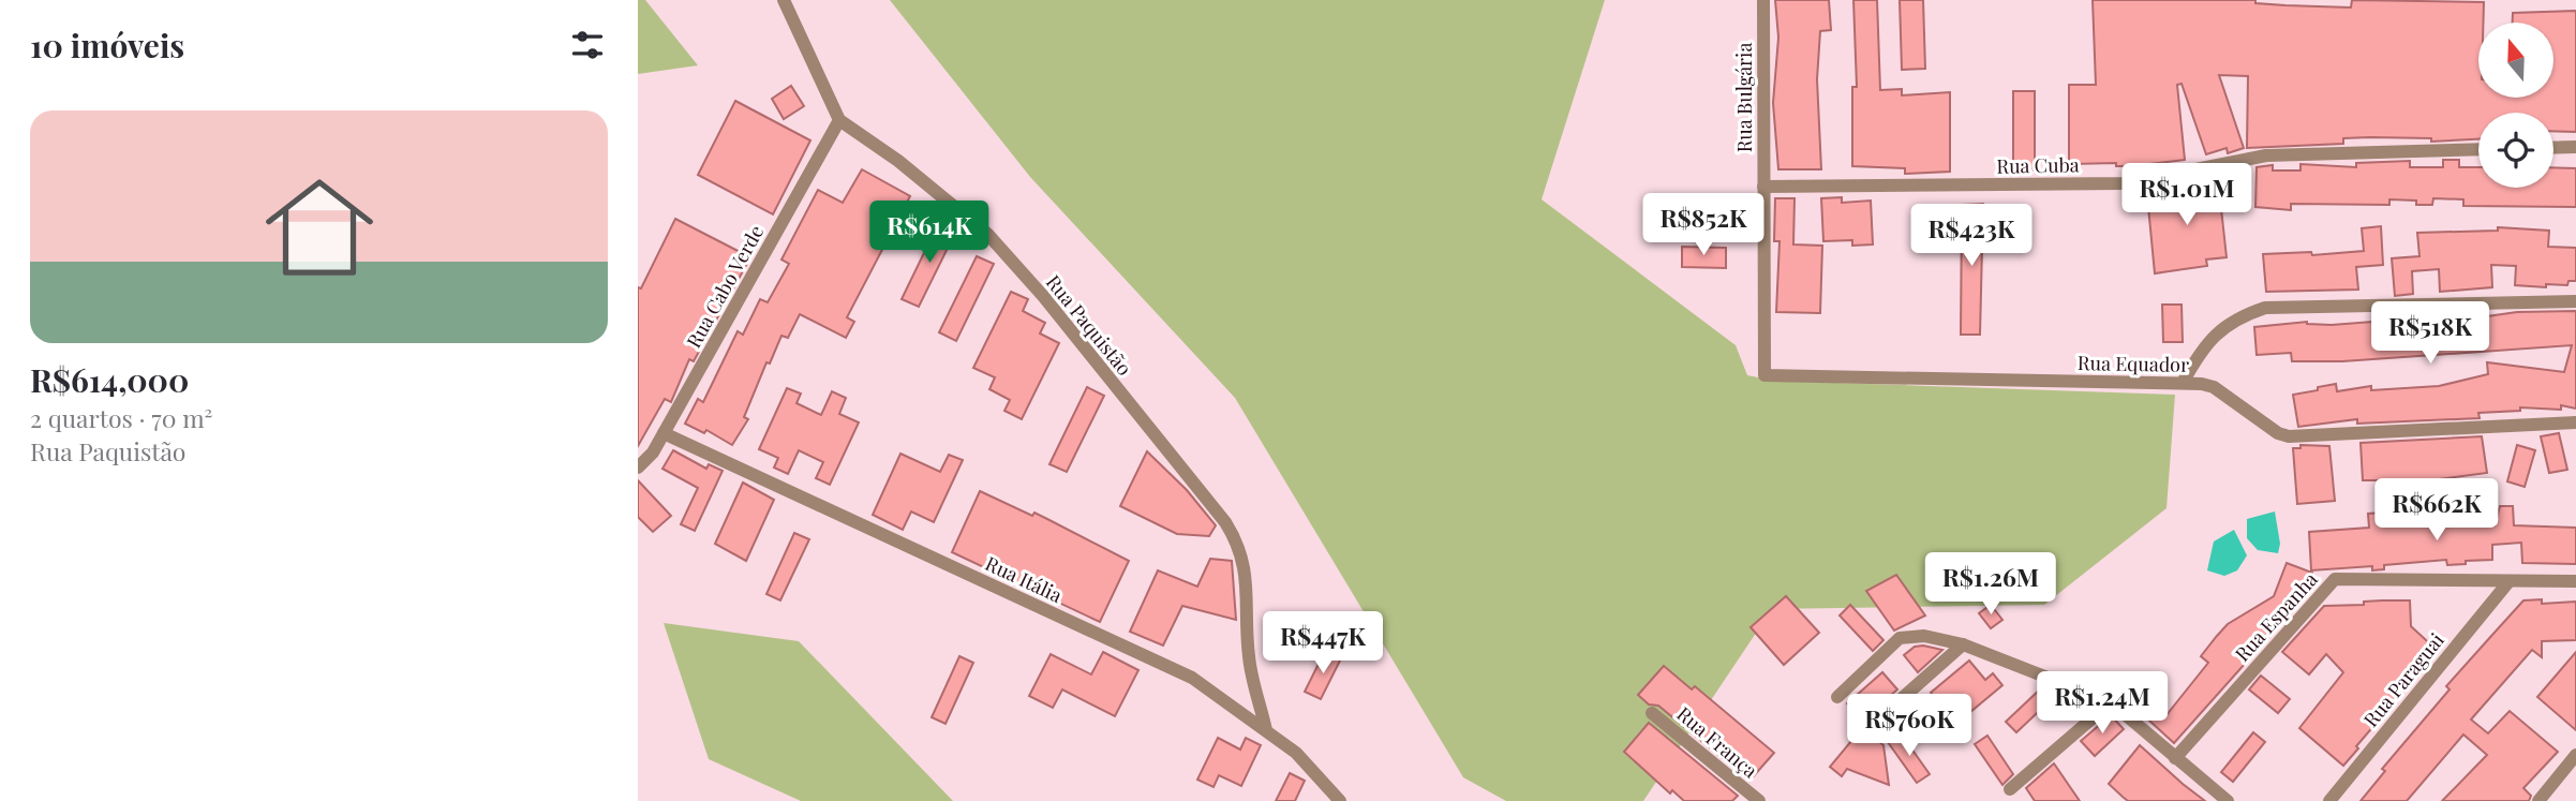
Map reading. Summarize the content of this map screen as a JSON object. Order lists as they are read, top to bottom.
{
  "streets": {
    "street": [
      "Rua Bulgária",
      "Rua Cuba",
      "Rua Cabo Verde",
      "Rua Paquistão",
      "Rua Equador",
      "Rua Itália",
      "Rua Espanha",
      "Rua Paraguai",
      "Rua França"
    ]
  },
  "crossings": [
    ["Rua Bulgária", "Rua Cuba"],
    ["Rua Bulgária", "Rua Equador"],
    ["Rua Cabo Verde", "Rua Paquistão"],
    ["Rua Cabo Verde", "Rua Itália"],
    ["Rua Paquistão", "Rua Itália"],
    ["Rua Espanha", "Rua Paraguai"]
  ],
  "north": "top",
  "page": {
    "heading": "10 imóveis",
    "list": [
      {
        "name": "R$614,000",
        "note": "2 quartos · 70 m² · Rua Paquistão"
      }
    ],
    "price": [
      "R$1.01M",
      "R$852K",
      "R$614K",
      "R$423K",
      "R$518K",
      "R$662K",
      "R$1.26M",
      "R$447K",
      "R$1.24M",
      "R$760K"
    ]
  }
}
